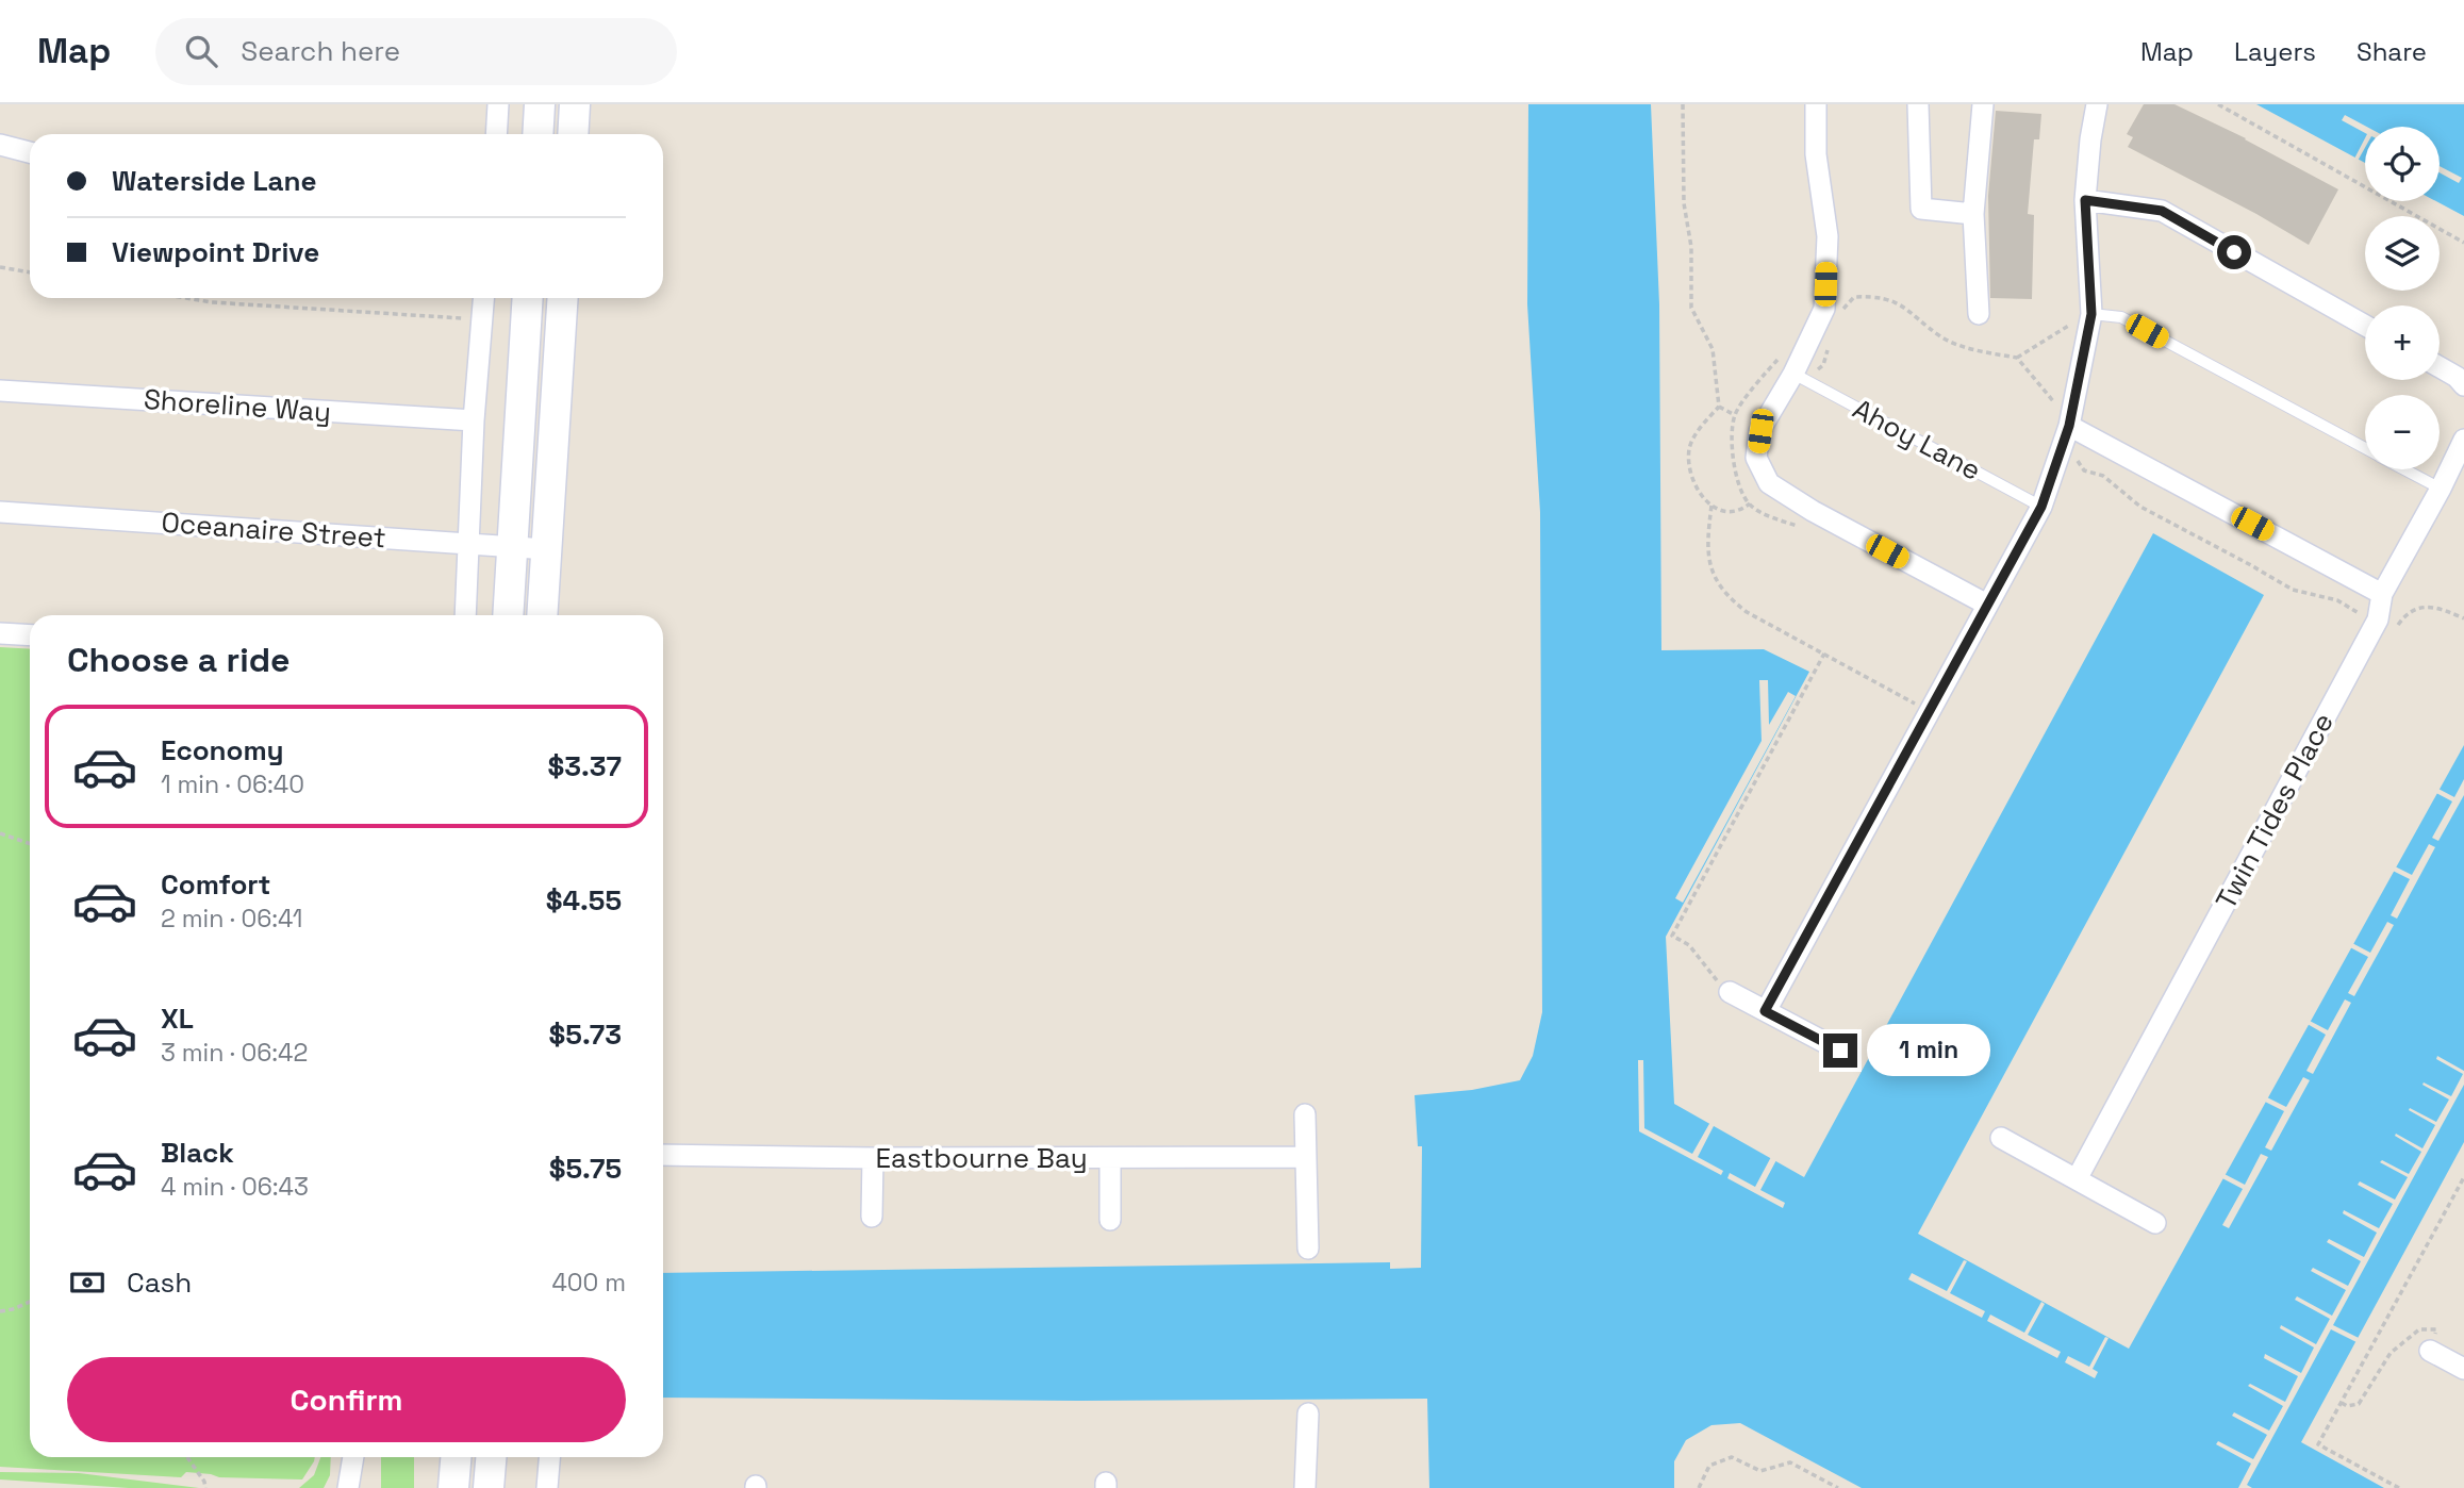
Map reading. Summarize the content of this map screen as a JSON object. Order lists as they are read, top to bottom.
{
  "streets": {
    "street": [
      "Shoreline Way",
      "Oceanaire Street",
      "Twin Tides Place",
      "Eastbourne Bay"
    ],
    "lane": ["Ahoy Lane"]
  },
  "page": {
    "header": "Map",
    "search": "Search here",
    "nav": ["Map", "Layers", "Share"],
    "map_buttons": ["+", "−"],
    "banner": ["Waterside Lane", "Viewpoint Drive"],
    "heading": "Choose a ride",
    "list": [
      {
        "name": "Economy",
        "note": "1 min · 06:40",
        "value": "$3.37"
      },
      {
        "name": "Comfort",
        "note": "2 min · 06:41",
        "value": "$4.55"
      },
      {
        "name": "XL",
        "note": "3 min · 06:42",
        "value": "$5.73"
      },
      {
        "name": "Black",
        "note": "4 min · 06:43",
        "value": "$5.75"
      }
    ],
    "bubble": "1 min",
    "pay": ["Cash", "400 m"],
    "buttons": "Confirm"
  }
}
